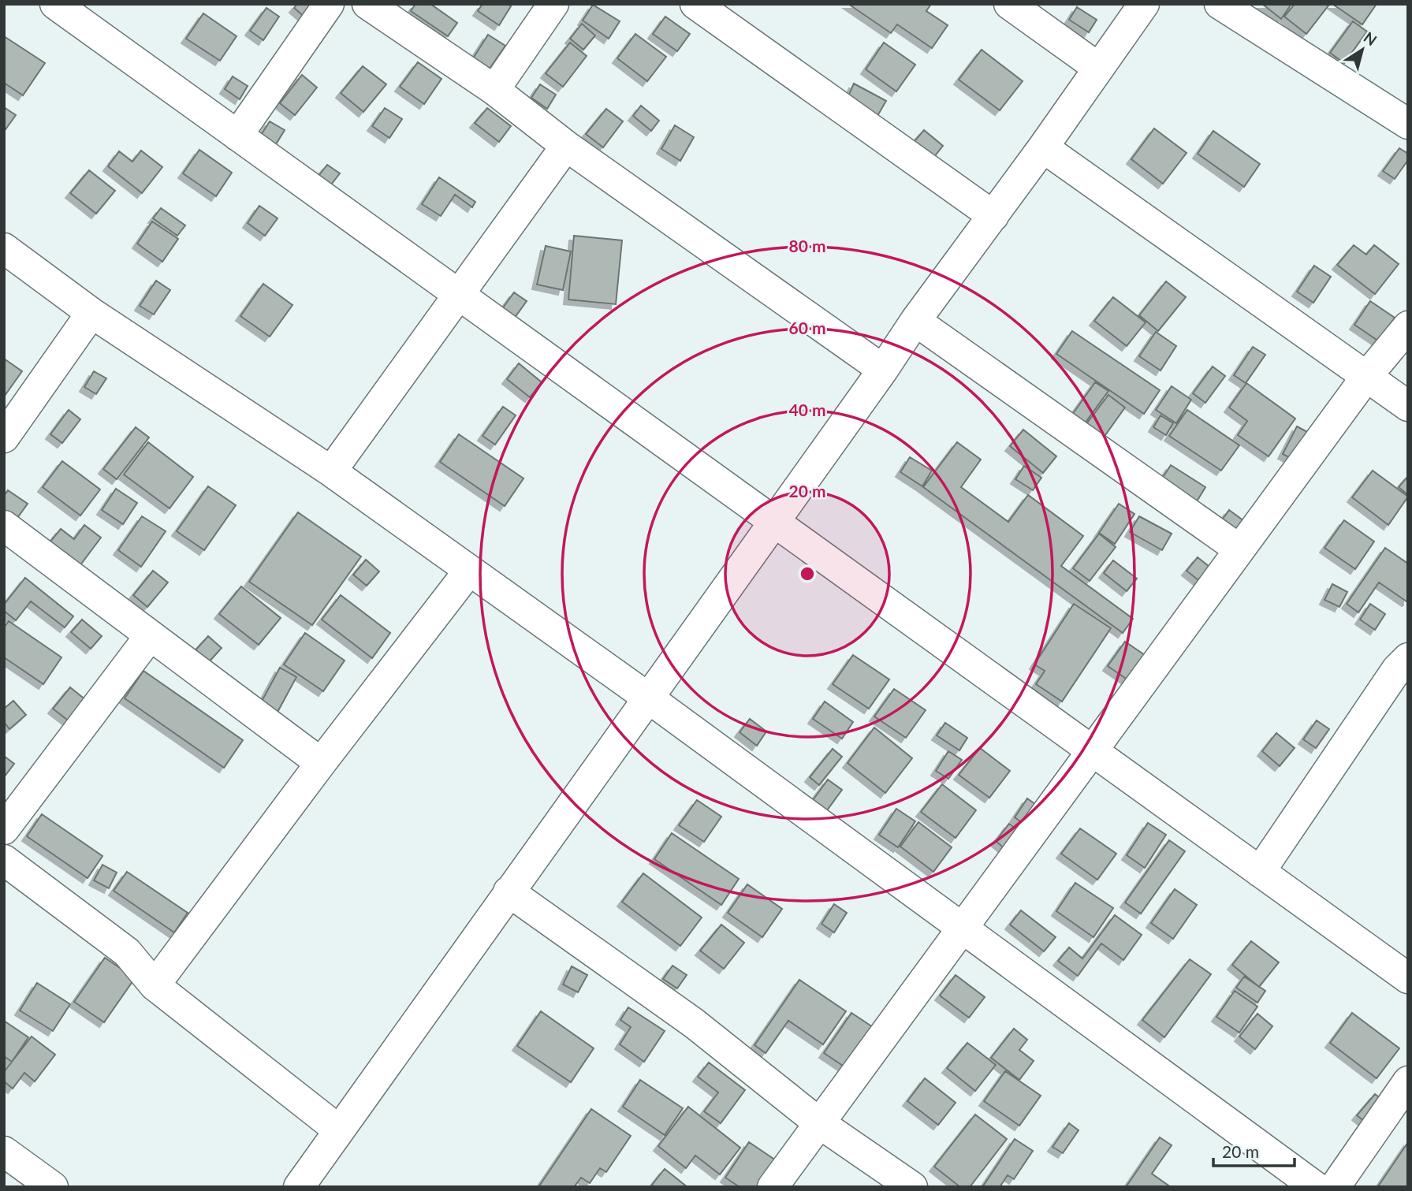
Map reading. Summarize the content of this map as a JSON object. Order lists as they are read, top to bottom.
{
  "scale_bar": "20 m",
  "north": "top right",
  "rings": [
    "80 m",
    "60 m",
    "40 m",
    "20 m"
  ]
}
